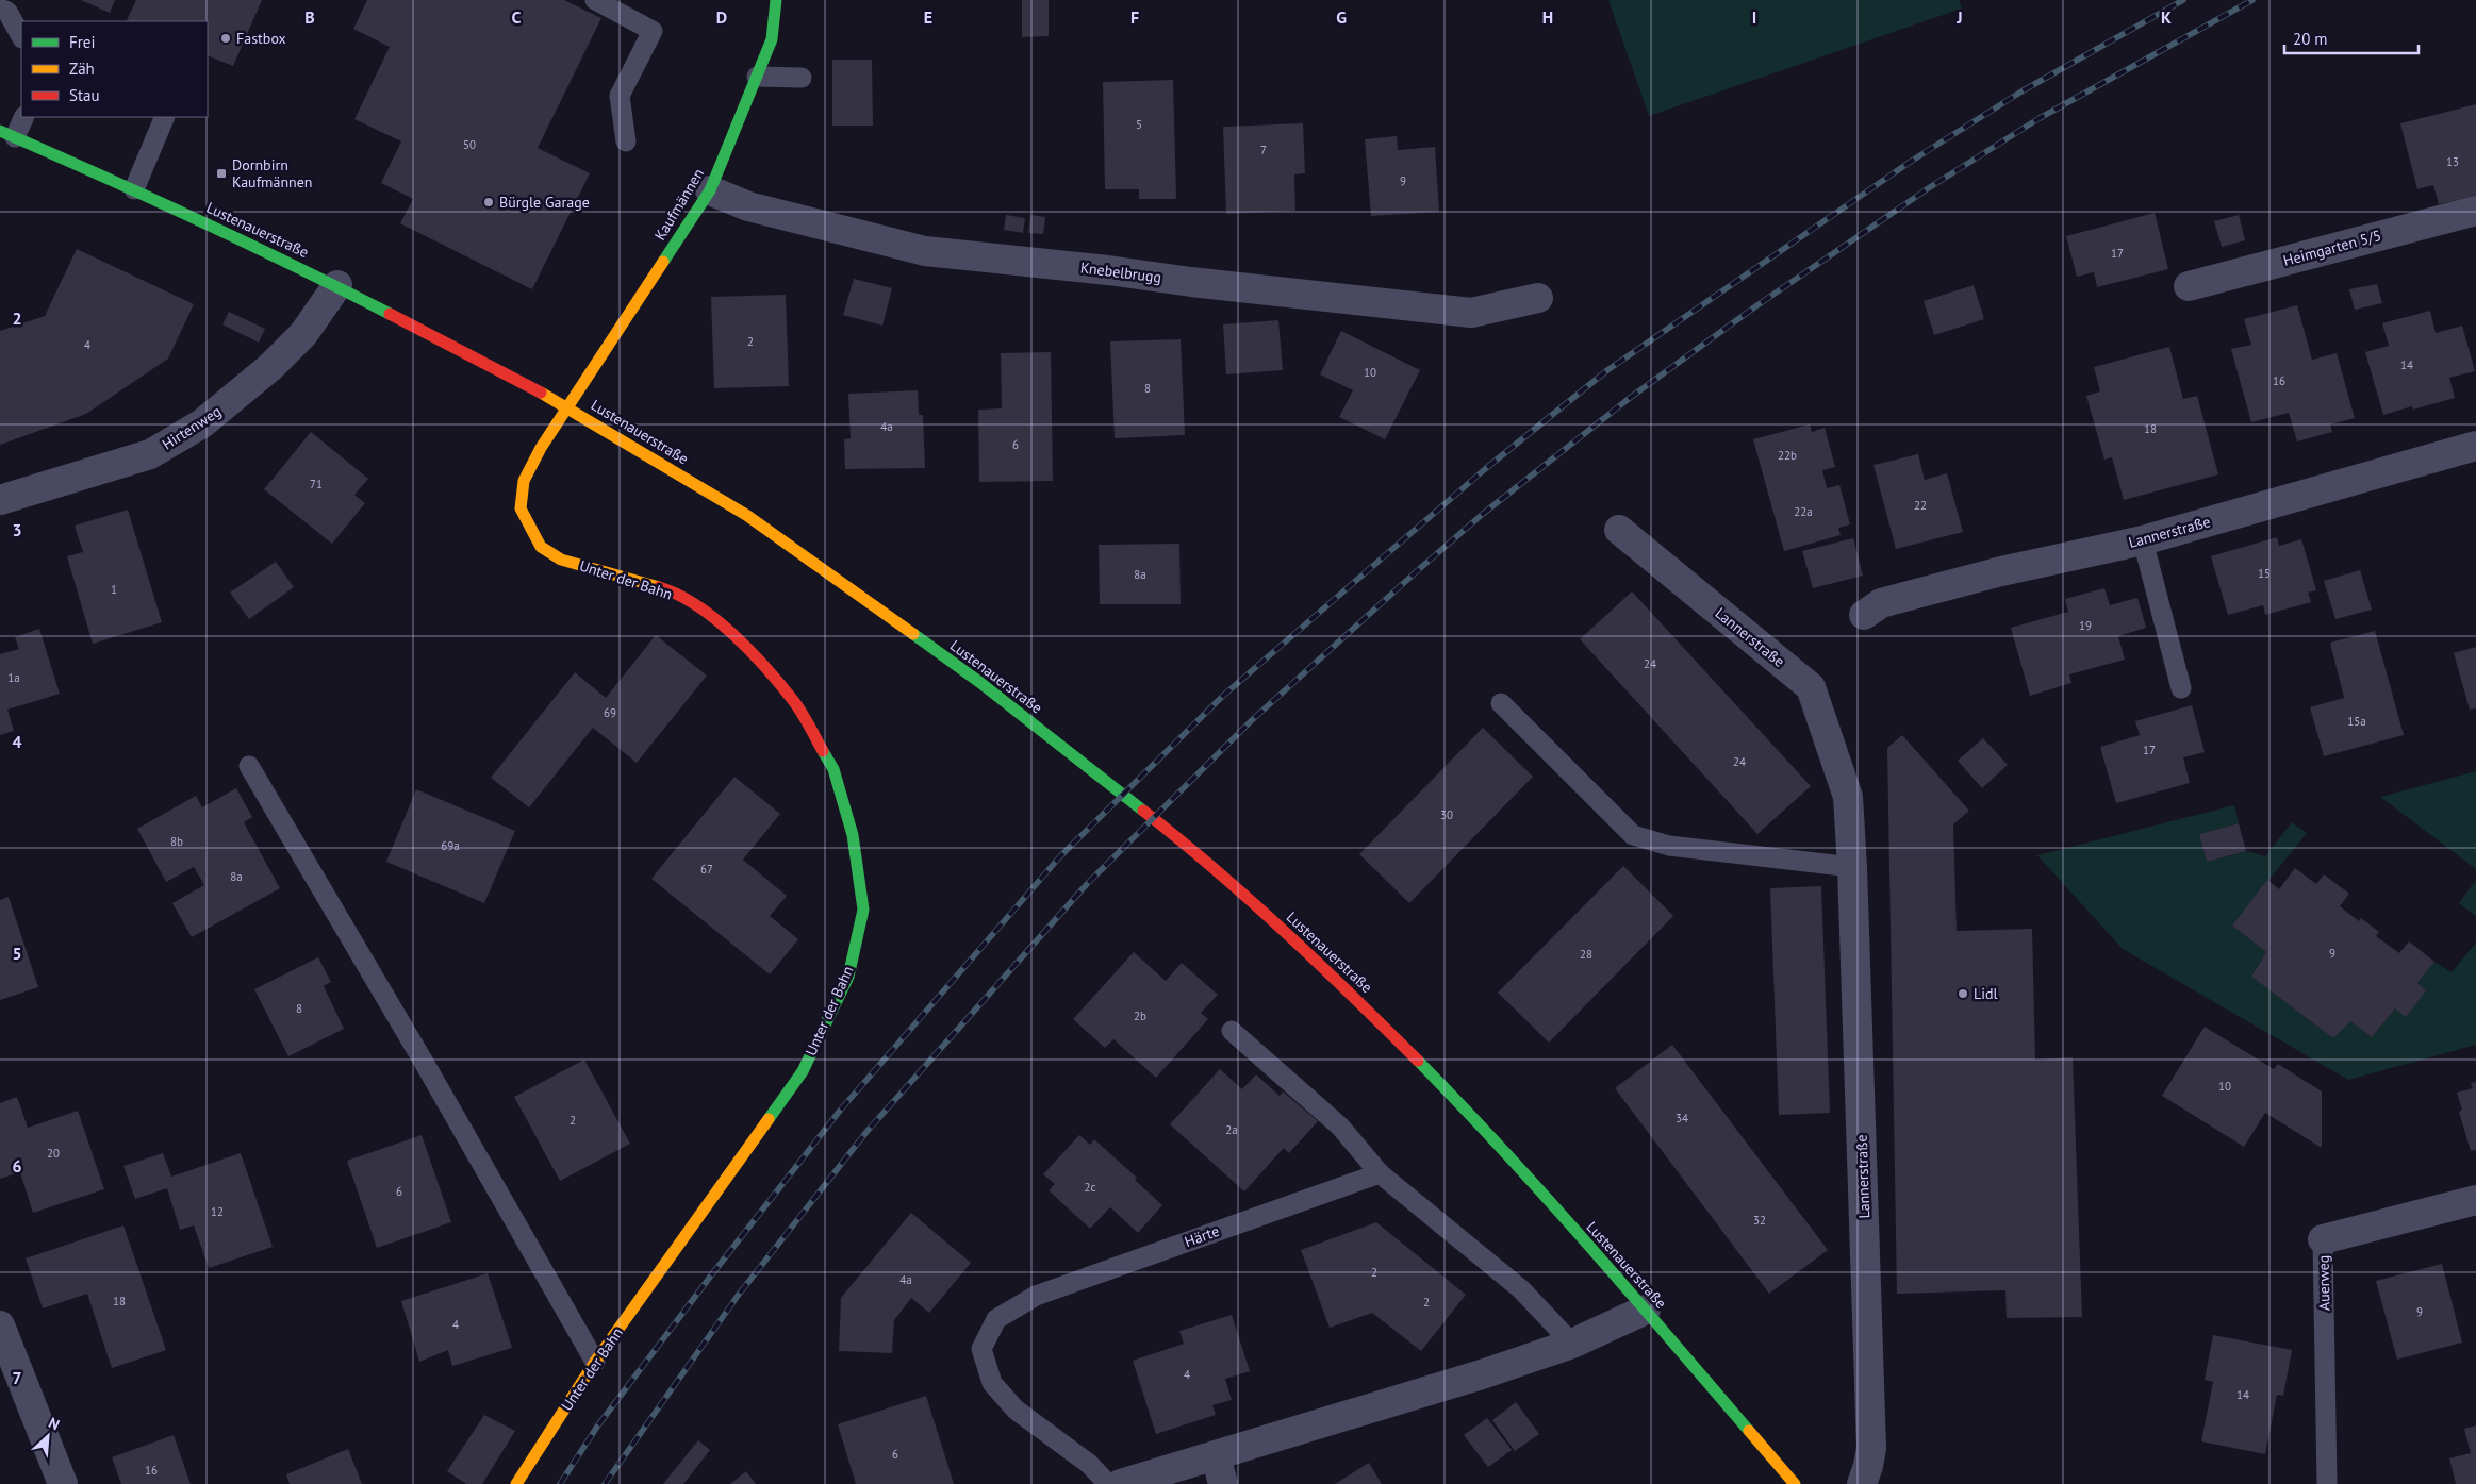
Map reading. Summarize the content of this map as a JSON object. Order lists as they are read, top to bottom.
{
  "streets": {
    "main road": ["Kaufmännen", "Lustenauerstraße", "Unter der Bahn"],
    "street": [
      "Heimgarten 5/5",
      "Knebelbrugg",
      "Hirtenweg",
      "Lannerstraße",
      "Auerweg"
    ],
    "lane": ["Härte"]
  },
  "crossings": [
    ["Kaufmännen", "Lustenauerstraße"],
    ["Kaufmännen", "Knebelbrugg"],
    ["Kaufmännen", "Unter der Bahn"],
    ["Lustenauerstraße", "Hirtenweg"],
    ["Lustenauerstraße", "Unter der Bahn"]
  ],
  "places": {
    "other": ["Fastbox", "Bürgle Garage", "Lidl"],
    "transit": ["Dornbirn Kaufmännen"]
  },
  "house_numbers": [
    "5",
    "50",
    "7",
    "13",
    "9",
    "17",
    "2",
    "4",
    "14",
    "10",
    "16",
    "8",
    "4a",
    "18",
    "6",
    "22b",
    "71",
    "22",
    "22a",
    "15",
    "8a",
    "1",
    "19",
    "24",
    "1a",
    "69",
    "15a",
    "17",
    "24",
    "30",
    "8b",
    "69a",
    "67",
    "8a",
    "9",
    "28",
    "8",
    "2b",
    "10",
    "34",
    "2",
    "2a",
    "20",
    "2c",
    "6",
    "12",
    "32",
    "2",
    "4a",
    "18",
    "2",
    "9",
    "4",
    "4",
    "14",
    "6",
    "16"
  ],
  "legend": ["Frei", "Zäh", "Stau"],
  "scale_bar": "20 m",
  "north": "top right",
  "grid": {
    "columns": [
      "B",
      "C",
      "D",
      "E",
      "F",
      "G",
      "H",
      "I",
      "J",
      "K"
    ],
    "rows": [
      "2",
      "3",
      "4",
      "5",
      "6",
      "7"
    ]
  }
}
